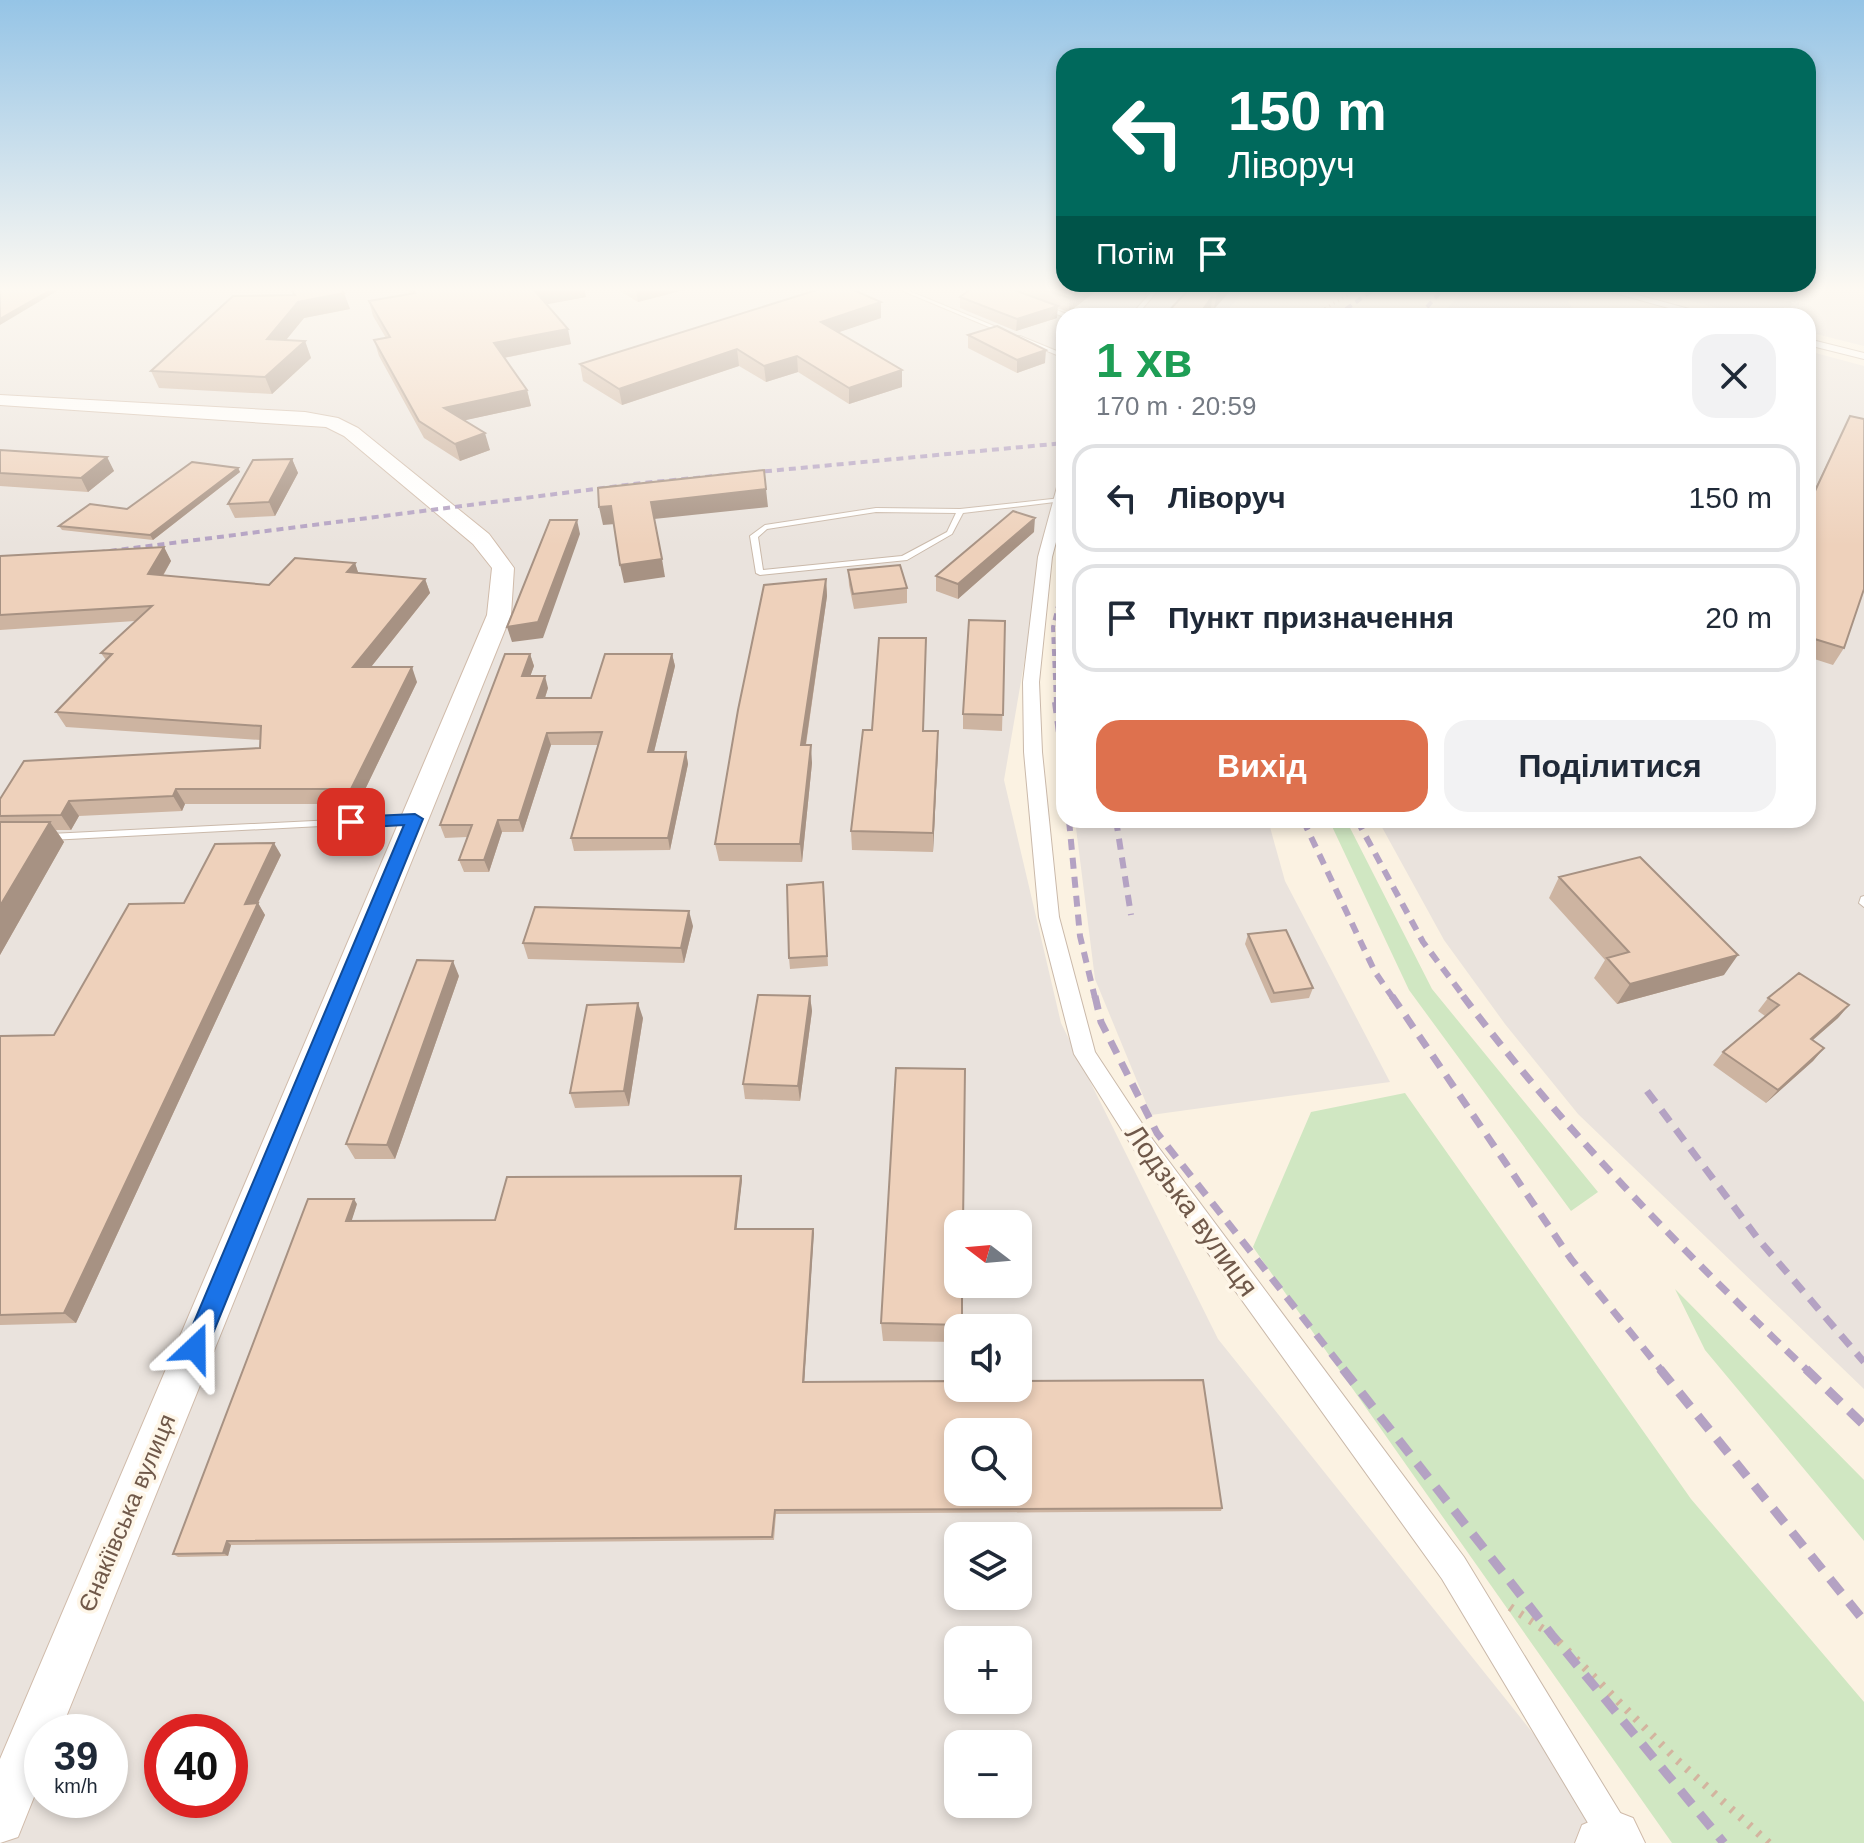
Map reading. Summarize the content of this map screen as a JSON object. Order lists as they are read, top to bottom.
{
  "streets": {
    "street": ["Лодзька вулиця", "Єнакіївська вулиця"]
  },
  "north": "left",
  "page": {
    "turn": ["150 m", "Ліворуч"],
    "then": "Потім",
    "heading": ["1 хв", "170 m · 20:59"],
    "list": [
      {
        "name": "Ліворуч",
        "value": "150 m"
      },
      {
        "name": "Пункт призначення",
        "value": "20 m"
      }
    ],
    "buttons": ["Вихід", "Поділитися"],
    "map_buttons": ["+", "−"],
    "speed": "39 km/h",
    "limit": "40"
  }
}
